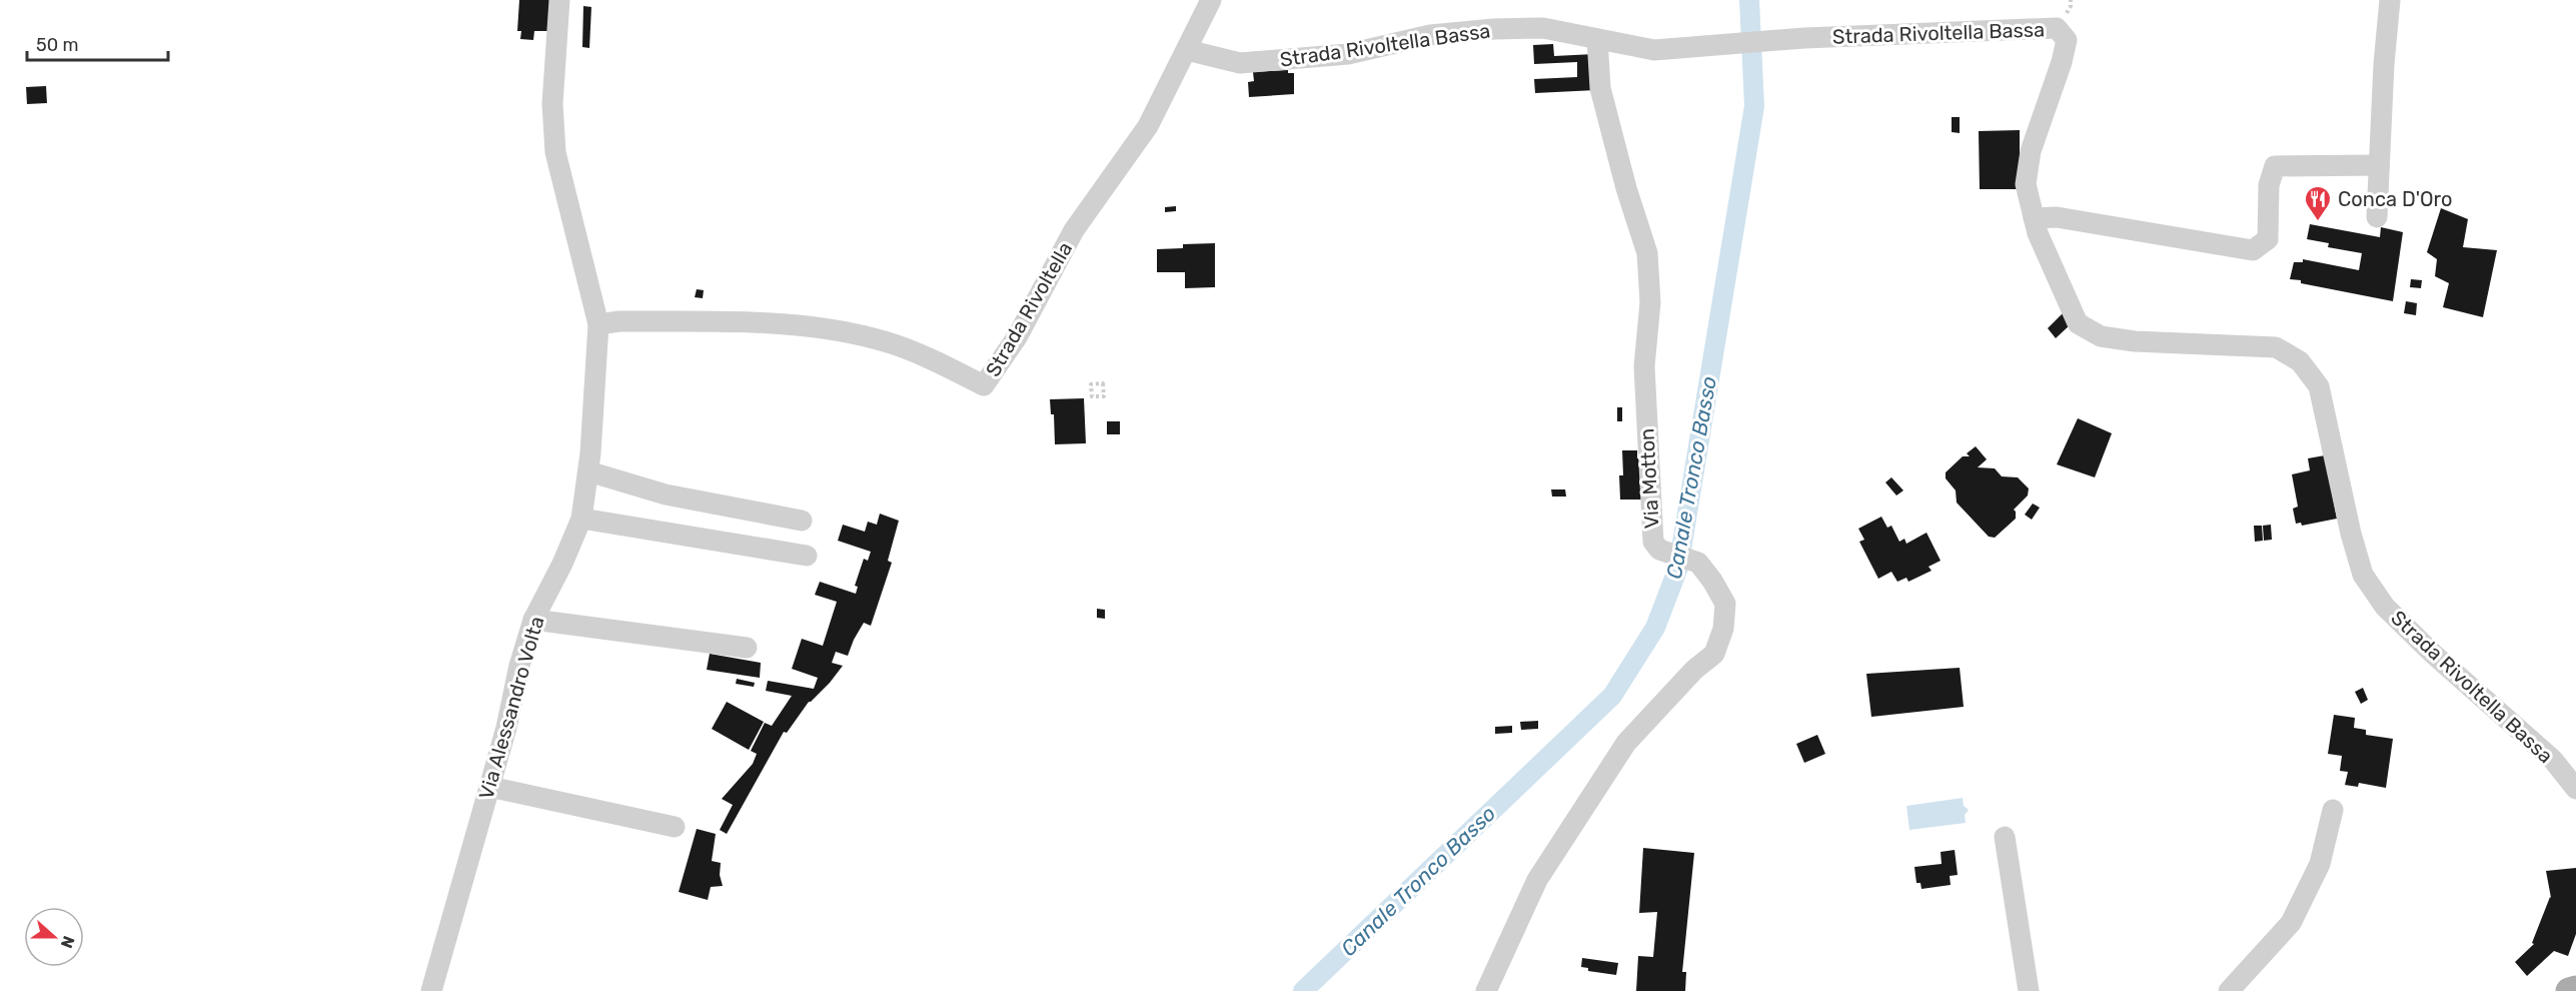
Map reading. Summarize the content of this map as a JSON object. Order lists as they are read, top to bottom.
{
  "streets": {
    "street": [
      "Strada Rivoltella Bassa",
      "Strada Rivoltella",
      "Via Motton",
      "Via Alessandro Volta"
    ]
  },
  "crossings": [
    ["Strada Rivoltella Bassa", "Strada Rivoltella"],
    ["Strada Rivoltella Bassa", "Via Motton"],
    ["Strada Rivoltella", "Via Alessandro Volta"]
  ],
  "water": ["Canale Tronco Basso"],
  "places": {
    "restaurant": ["Conca D'Oro"]
  },
  "scale_bar": "50 m",
  "north": "right"
}
